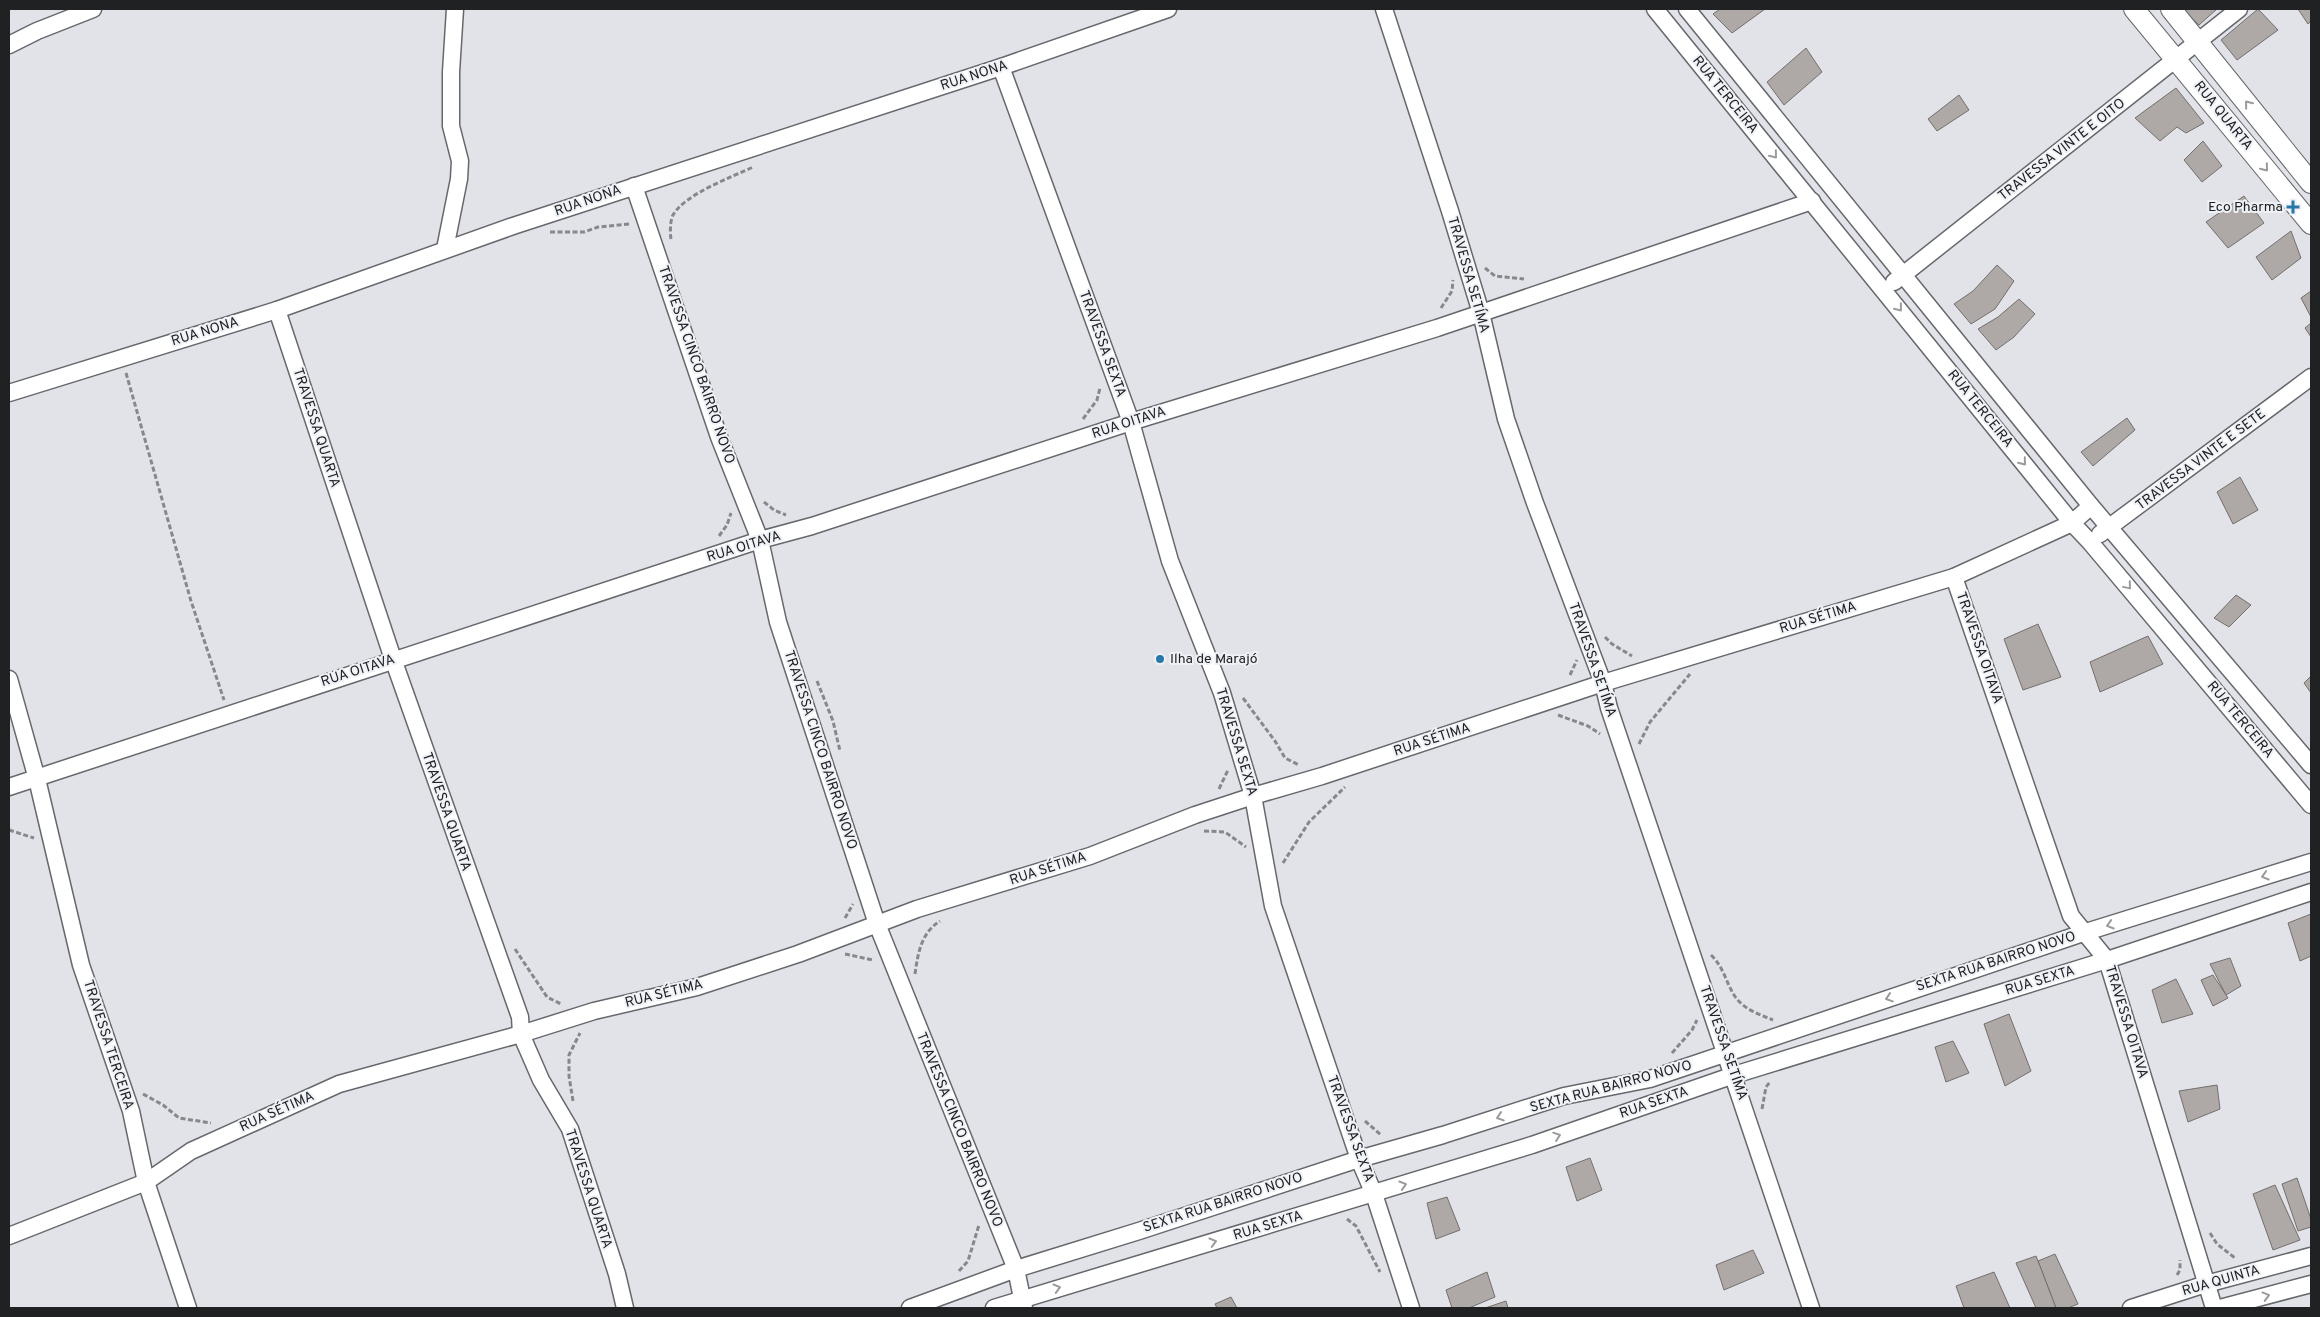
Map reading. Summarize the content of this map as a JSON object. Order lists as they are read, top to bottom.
{
  "streets": {
    "street": [
      "RUA NONA",
      "RUA TERCEIRA",
      "RUA QUARTA",
      "TRAVESSA VINTE E OITO",
      "TRAVESSA SETÍMA",
      "TRAVESSA SEXTA",
      "TRAVESSA CINCO BAIRRO NOVO",
      "RUA OITAVA",
      "TRAVESSA QUARTA",
      "TRAVESSA VINTE E SETE",
      "RUA SÉTIMA",
      "TRAVESSA OITAVA",
      "SEXTA RUA BAIRRO NOVO",
      "RUA SEXTA",
      "TRAVESSA TERCEIRA",
      "RUA QUINTA"
    ]
  },
  "crossings": [
    ["RUA NONA", "TRAVESSA SEXTA"],
    ["RUA NONA", "TRAVESSA CINCO BAIRRO NOVO"],
    ["RUA NONA", "TRAVESSA QUARTA"],
    ["RUA TERCEIRA", "TRAVESSA VINTE E OITO"],
    ["RUA TERCEIRA", "RUA OITAVA"],
    ["RUA TERCEIRA", "TRAVESSA VINTE E SETE"],
    ["RUA TERCEIRA", "RUA SÉTIMA"],
    ["RUA QUARTA", "TRAVESSA VINTE E OITO"],
    ["TRAVESSA SETÍMA", "RUA OITAVA"],
    ["TRAVESSA SETÍMA", "RUA SÉTIMA"],
    ["TRAVESSA SETÍMA", "SEXTA RUA BAIRRO NOVO"],
    ["TRAVESSA SETÍMA", "RUA SEXTA"],
    ["TRAVESSA SEXTA", "RUA OITAVA"],
    ["TRAVESSA SEXTA", "RUA SÉTIMA"],
    ["TRAVESSA SEXTA", "SEXTA RUA BAIRRO NOVO"],
    ["TRAVESSA SEXTA", "RUA SEXTA"],
    ["TRAVESSA CINCO BAIRRO NOVO", "RUA OITAVA"],
    ["TRAVESSA CINCO BAIRRO NOVO", "RUA SÉTIMA"],
    ["TRAVESSA CINCO BAIRRO NOVO", "SEXTA RUA BAIRRO NOVO"],
    ["TRAVESSA CINCO BAIRRO NOVO", "RUA SEXTA"],
    ["RUA OITAVA", "TRAVESSA QUARTA"],
    ["RUA OITAVA", "TRAVESSA TERCEIRA"],
    ["TRAVESSA QUARTA", "RUA SÉTIMA"],
    ["RUA SÉTIMA", "TRAVESSA OITAVA"],
    ["RUA SÉTIMA", "TRAVESSA TERCEIRA"],
    ["TRAVESSA OITAVA", "SEXTA RUA BAIRRO NOVO"],
    ["TRAVESSA OITAVA", "RUA SEXTA"],
    ["TRAVESSA OITAVA", "RUA QUINTA"]
  ],
  "one_way": ["SEXTA RUA BAIRRO NOVO", "RUA SEXTA"],
  "places": {
    "health": ["Eco Pharma"],
    "other": ["Ilha de Marajó"]
  }
}
